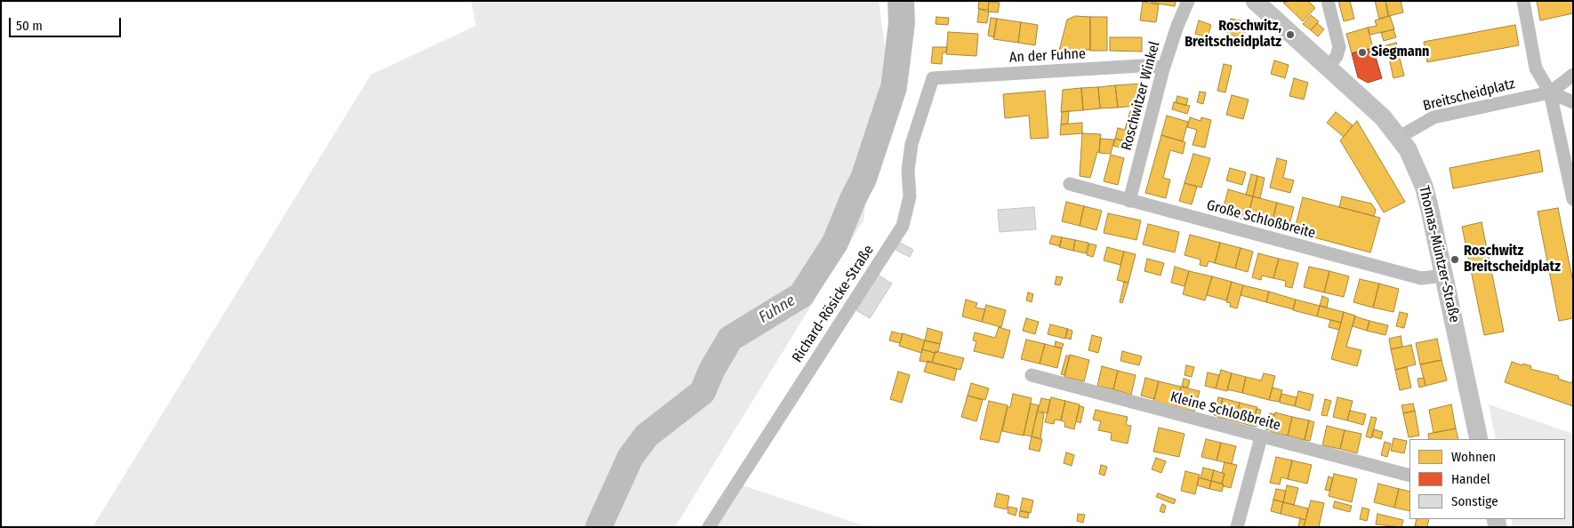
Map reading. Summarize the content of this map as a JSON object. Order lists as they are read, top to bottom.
{
  "streets": {
    "main road": ["Thomas-Müntzer-Straße"],
    "street": [
      "An der Fuhne",
      "Breitscheidplatz",
      "Roschwitzer Winkel",
      "Große Schloßbreite",
      "Richard-Rösicke-Straße",
      "Kleine Schloßbreite"
    ]
  },
  "crossings": [
    ["An der Fuhne", "Roschwitzer Winkel"],
    ["An der Fuhne", "Richard-Rösicke-Straße"],
    ["Breitscheidplatz", "Thomas-Müntzer-Straße"],
    ["Roschwitzer Winkel", "Große Schloßbreite"],
    ["Große Schloßbreite", "Thomas-Müntzer-Straße"]
  ],
  "water": ["Fuhne"],
  "places": ["Roschwitz, Breitscheidplatz", "Siegmann", "Roschwitz Breitscheidplatz"],
  "legend": ["Wohnen", "Handel", "Sonstige"],
  "scale_bar": "50 m"
}
